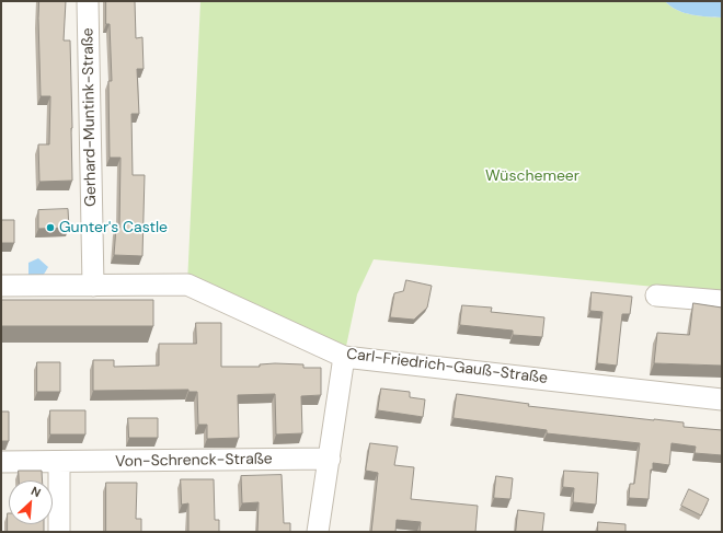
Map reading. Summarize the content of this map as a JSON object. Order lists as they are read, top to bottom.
{
  "streets": {
    "street": ["Gerhard-Muntink-Straße", "Carl-Friedrich-Gauß-Straße", "Von-Schrenck-Straße"]
  },
  "crossings": [
    ["Gerhard-Muntink-Straße", "Carl-Friedrich-Gauß-Straße"]
  ],
  "parks": ["Wüschemeer"],
  "places": ["Gunter's Castle"],
  "north": "top right"
}
